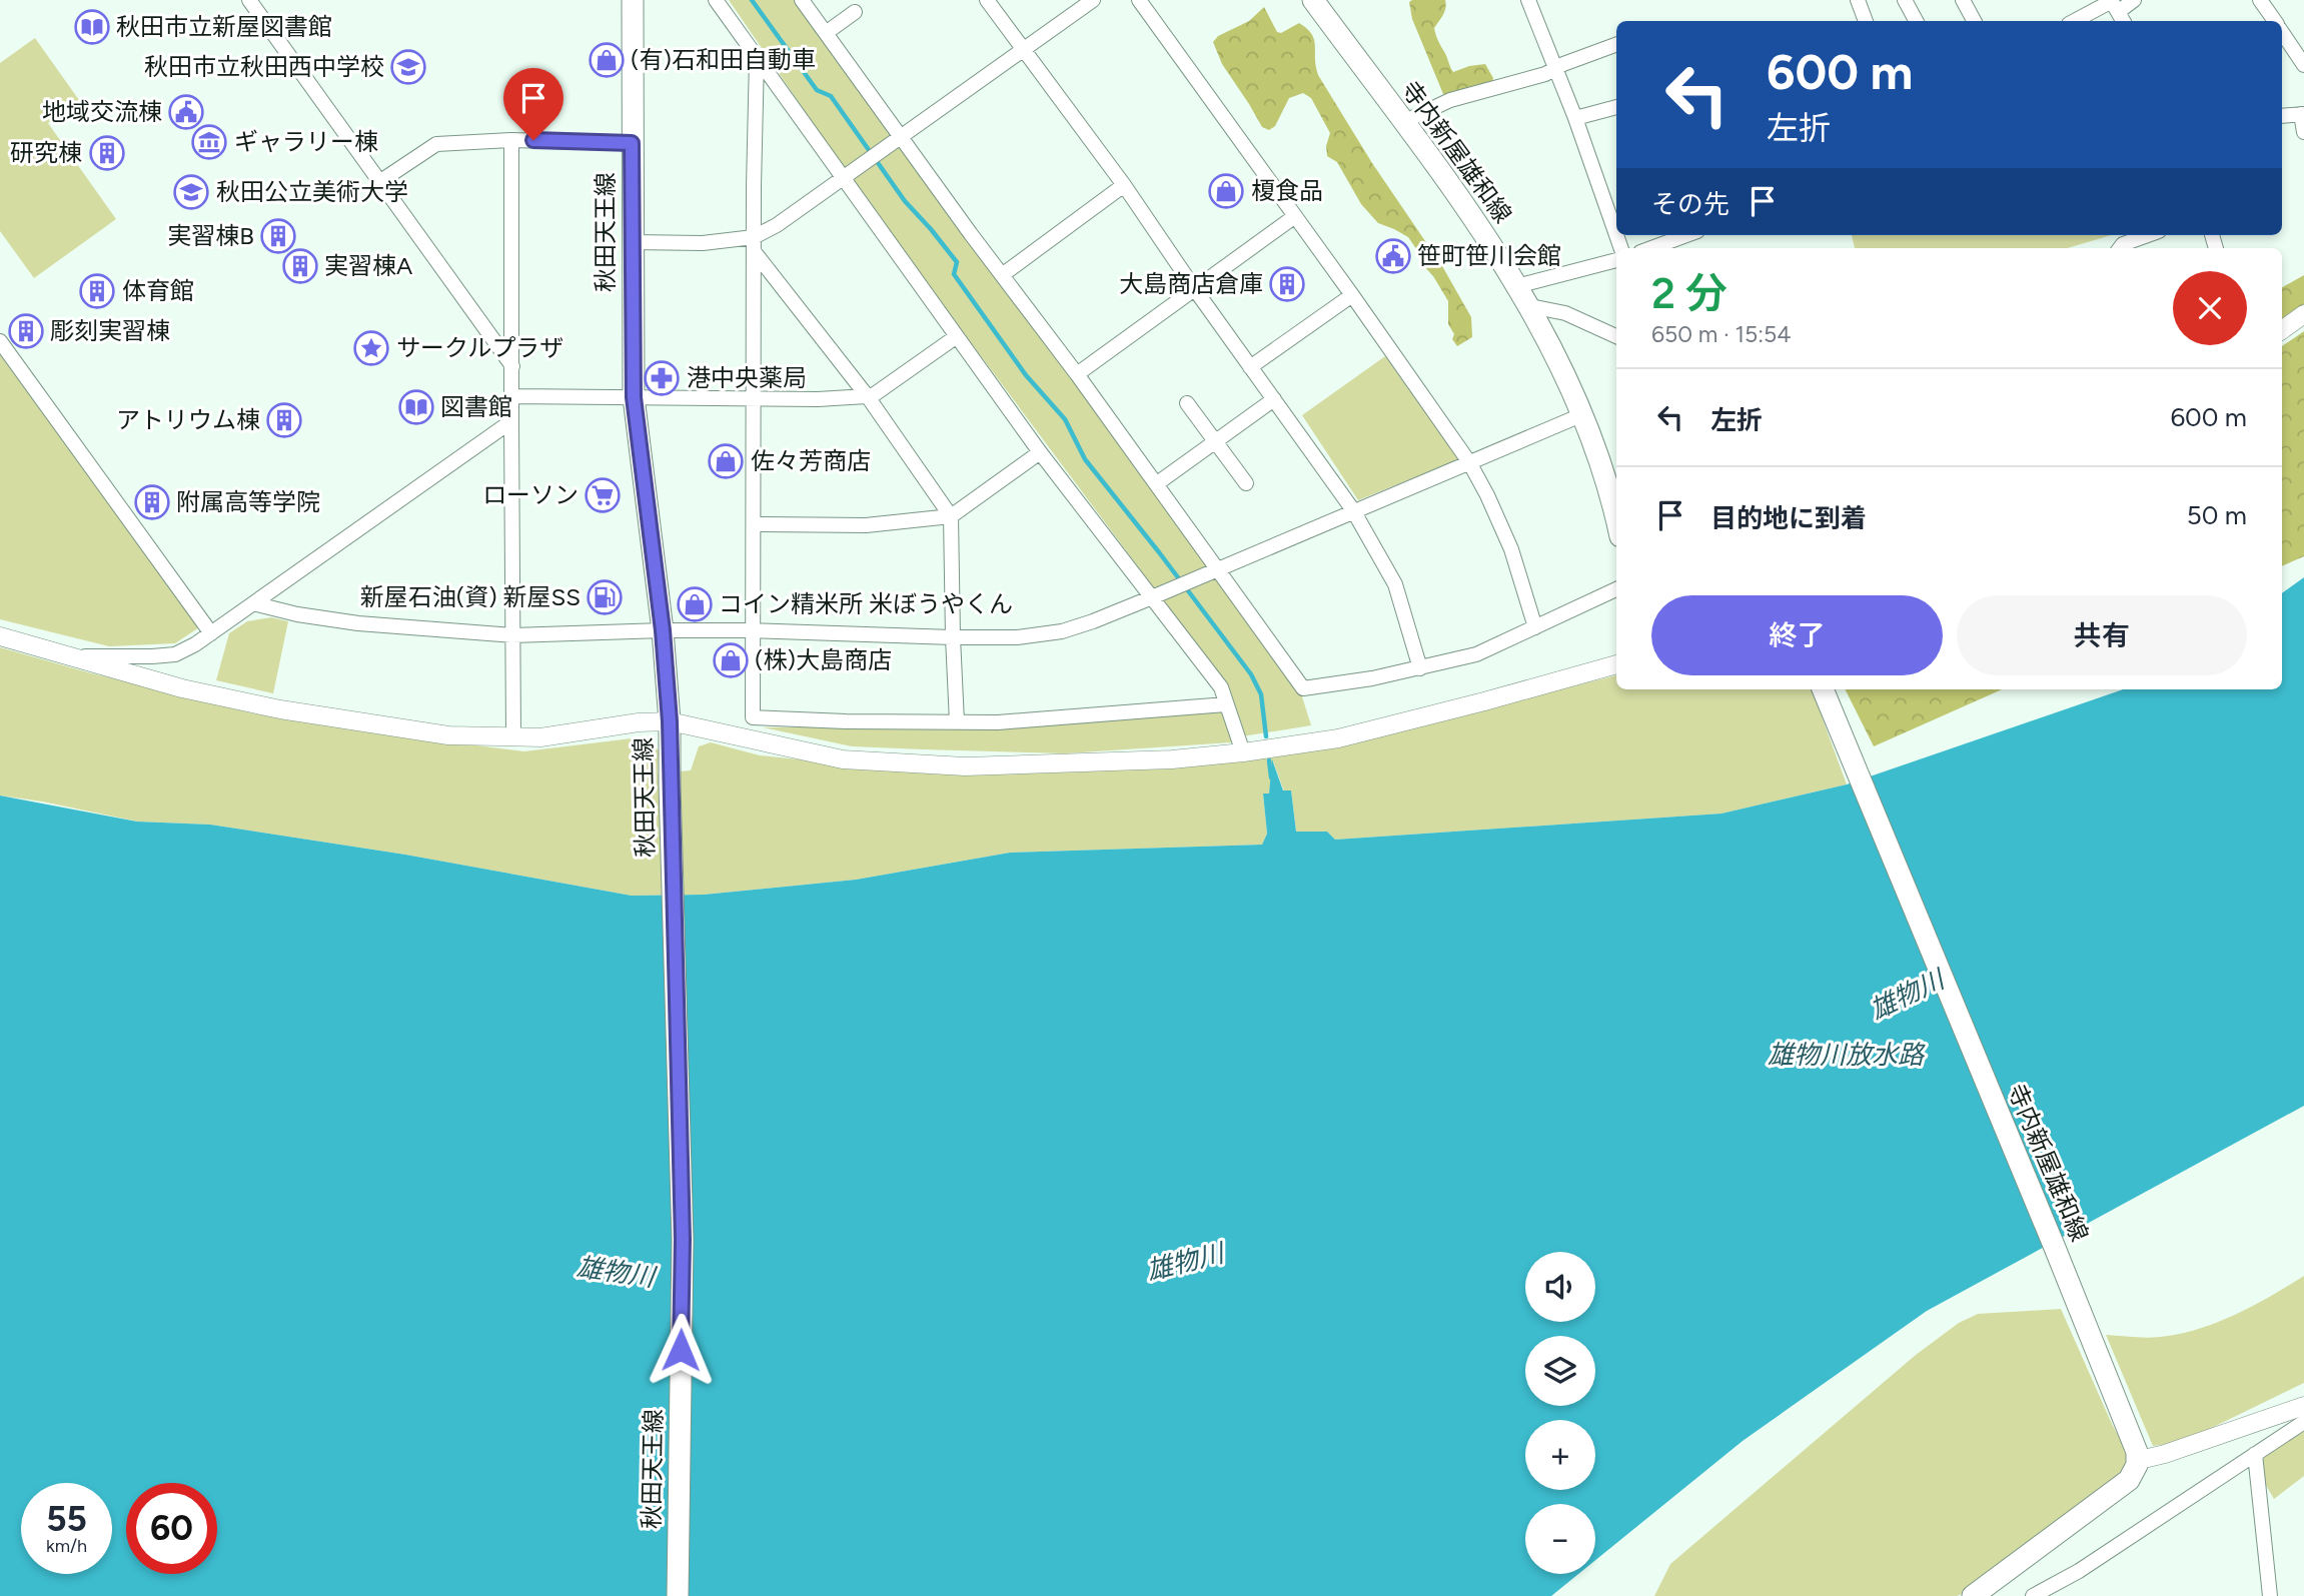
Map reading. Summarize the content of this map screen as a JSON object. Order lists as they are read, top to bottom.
{
  "streets": {
    "main road": ["寺内新屋雄和線", "秋田天王線"]
  },
  "water": ["雄物川", "雄物川放水路"],
  "places": {
    "library": ["秋田市立新屋図書館", "図書館"],
    "shop": [
      "(有)石和田自動車",
      "榎食品",
      "佐々芳商店",
      "コイン精米所 米ぼうやくん",
      "(株)大島商店"
    ],
    "school or university": ["秋田市立秋田西中学校", "秋田公立美術大学"],
    "public building": ["地域交流棟", "笹町笹川会館"],
    "museum": ["ギャラリー棟"],
    "building": [
      "研究棟",
      "実習棟B",
      "実習棟A",
      "大島商店倉庫",
      "体育館",
      "彫刻実習棟",
      "アトリウム棟",
      "附属高等学院"
    ],
    "place": ["サークルプラザ"],
    "pharmacy": ["港中央薬局"],
    "supermarket": ["ローソン"],
    "fuel station": ["新屋石油(資) 新屋SS"]
  },
  "page": {
    "turn": ["600 m", "左折"],
    "then": "その先",
    "heading": ["2 分", "650 m · 15:54"],
    "list": [
      {
        "name": "左折",
        "value": "600 m"
      },
      {
        "name": "目的地に到着",
        "value": "50 m"
      }
    ],
    "buttons": ["終了", "共有"],
    "map_buttons": ["+", "−"],
    "speed": "55 km/h",
    "limit": "60"
  }
}
